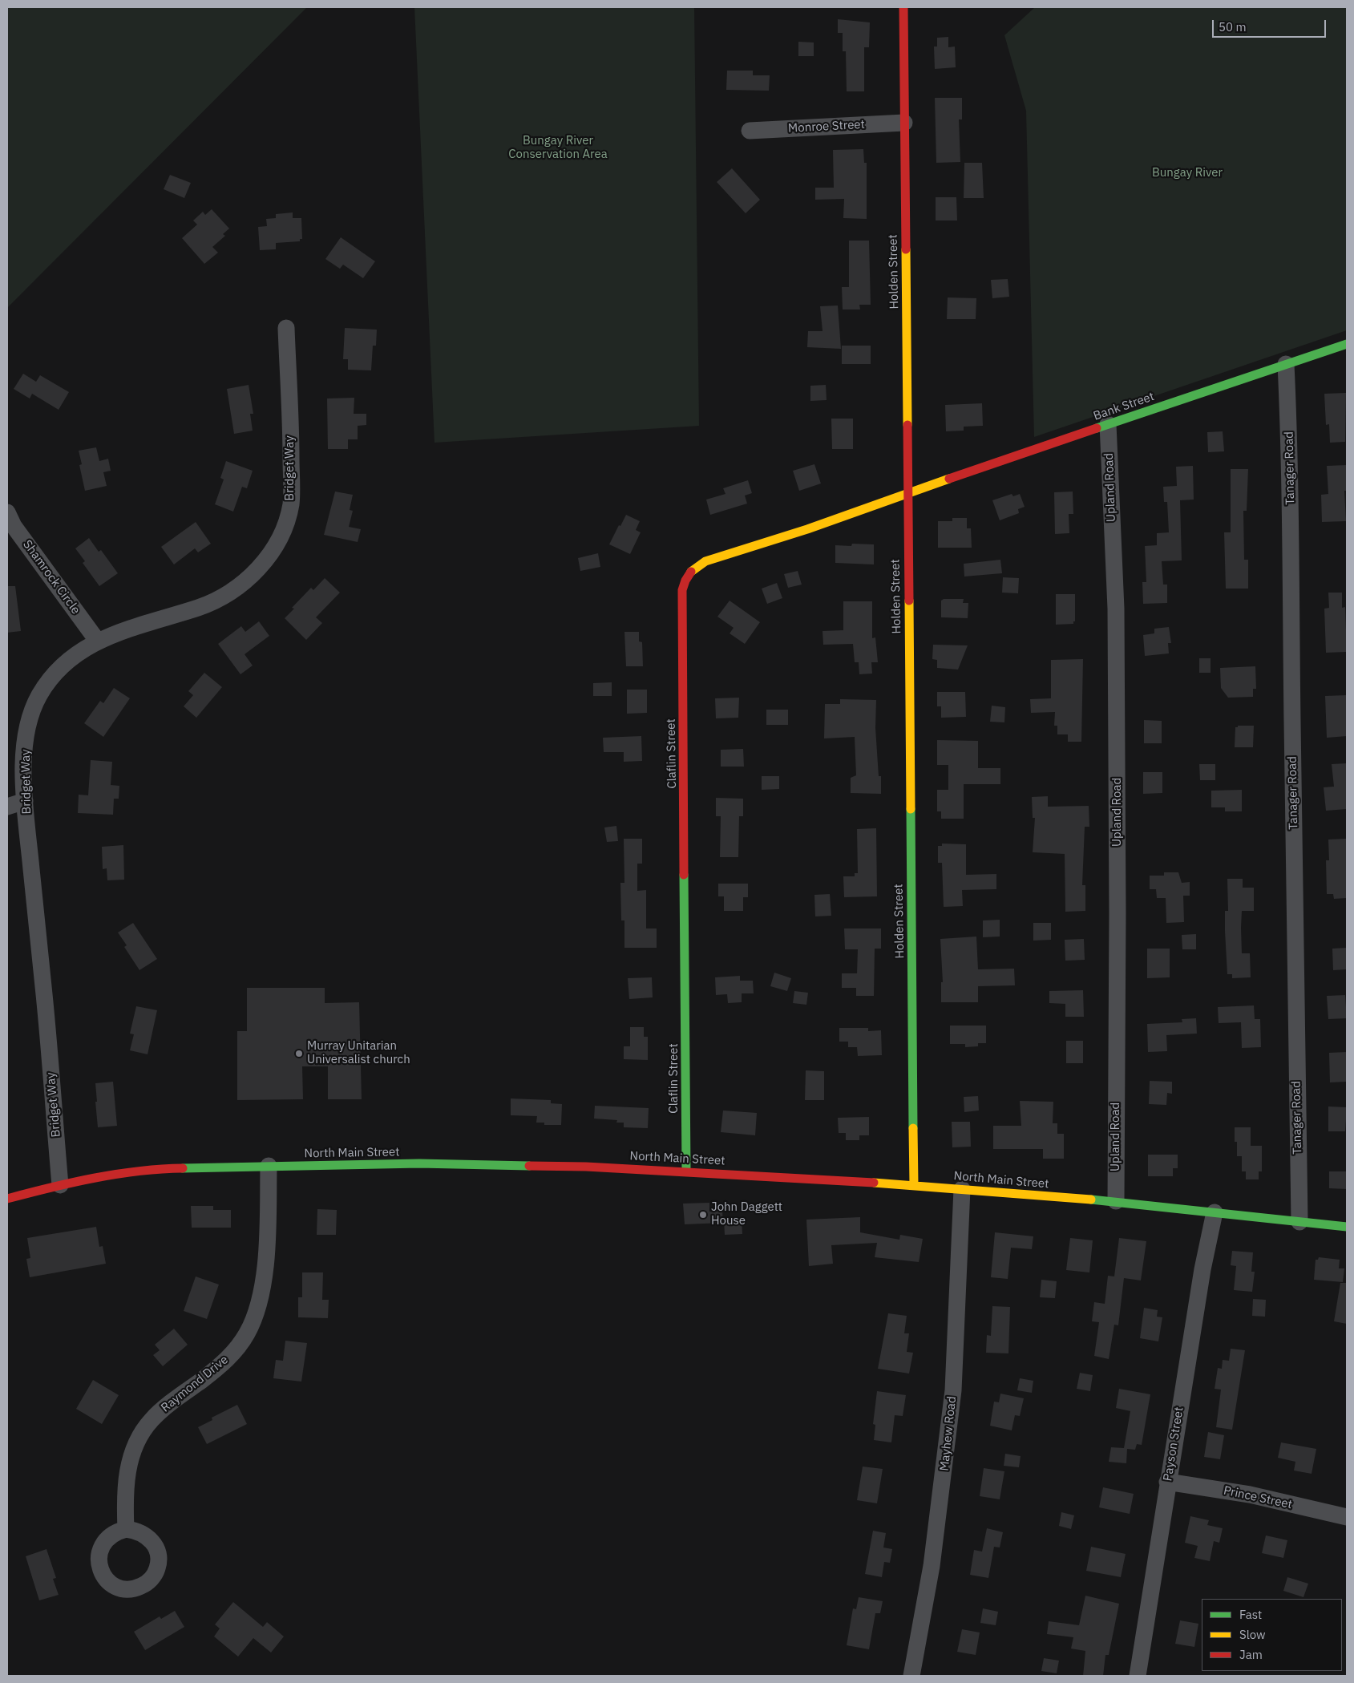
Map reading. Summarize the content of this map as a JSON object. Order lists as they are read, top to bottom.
{
  "streets": {
    "main road": [
      "Holden Street",
      "Bank Street",
      "Claflin Street",
      "North Main Street"
    ],
    "street": [
      "Monroe Street",
      "Bridget Way",
      "Tanager Road",
      "Upland Road",
      "Shamrock Circle",
      "Raymond Drive",
      "Mayhew Road",
      "Payson Street",
      "Prince Street"
    ]
  },
  "crossings": [
    ["Monroe Street", "Holden Street"],
    ["Holden Street", "Bank Street"],
    ["Holden Street", "Claflin Street"],
    ["Holden Street", "North Main Street"],
    ["Bank Street", "Tanager Road"],
    ["Bank Street", "Upland Road"],
    ["Bank Street", "Claflin Street"],
    ["Bridget Way", "Shamrock Circle"],
    ["Bridget Way", "North Main Street"],
    ["Tanager Road", "North Main Street"],
    ["Upland Road", "North Main Street"],
    ["Claflin Street", "North Main Street"],
    ["North Main Street", "Raymond Drive"],
    ["North Main Street", "Mayhew Road"],
    ["North Main Street", "Payson Street"],
    ["Payson Street", "Prince Street"]
  ],
  "parks": ["Bungay River Conservation Area", "Bungay River"],
  "places": ["Murray Unitarian Universalist church", "John Daggett House"],
  "legend": ["Fast", "Slow", "Jam"],
  "scale_bar": "50 m"
}
